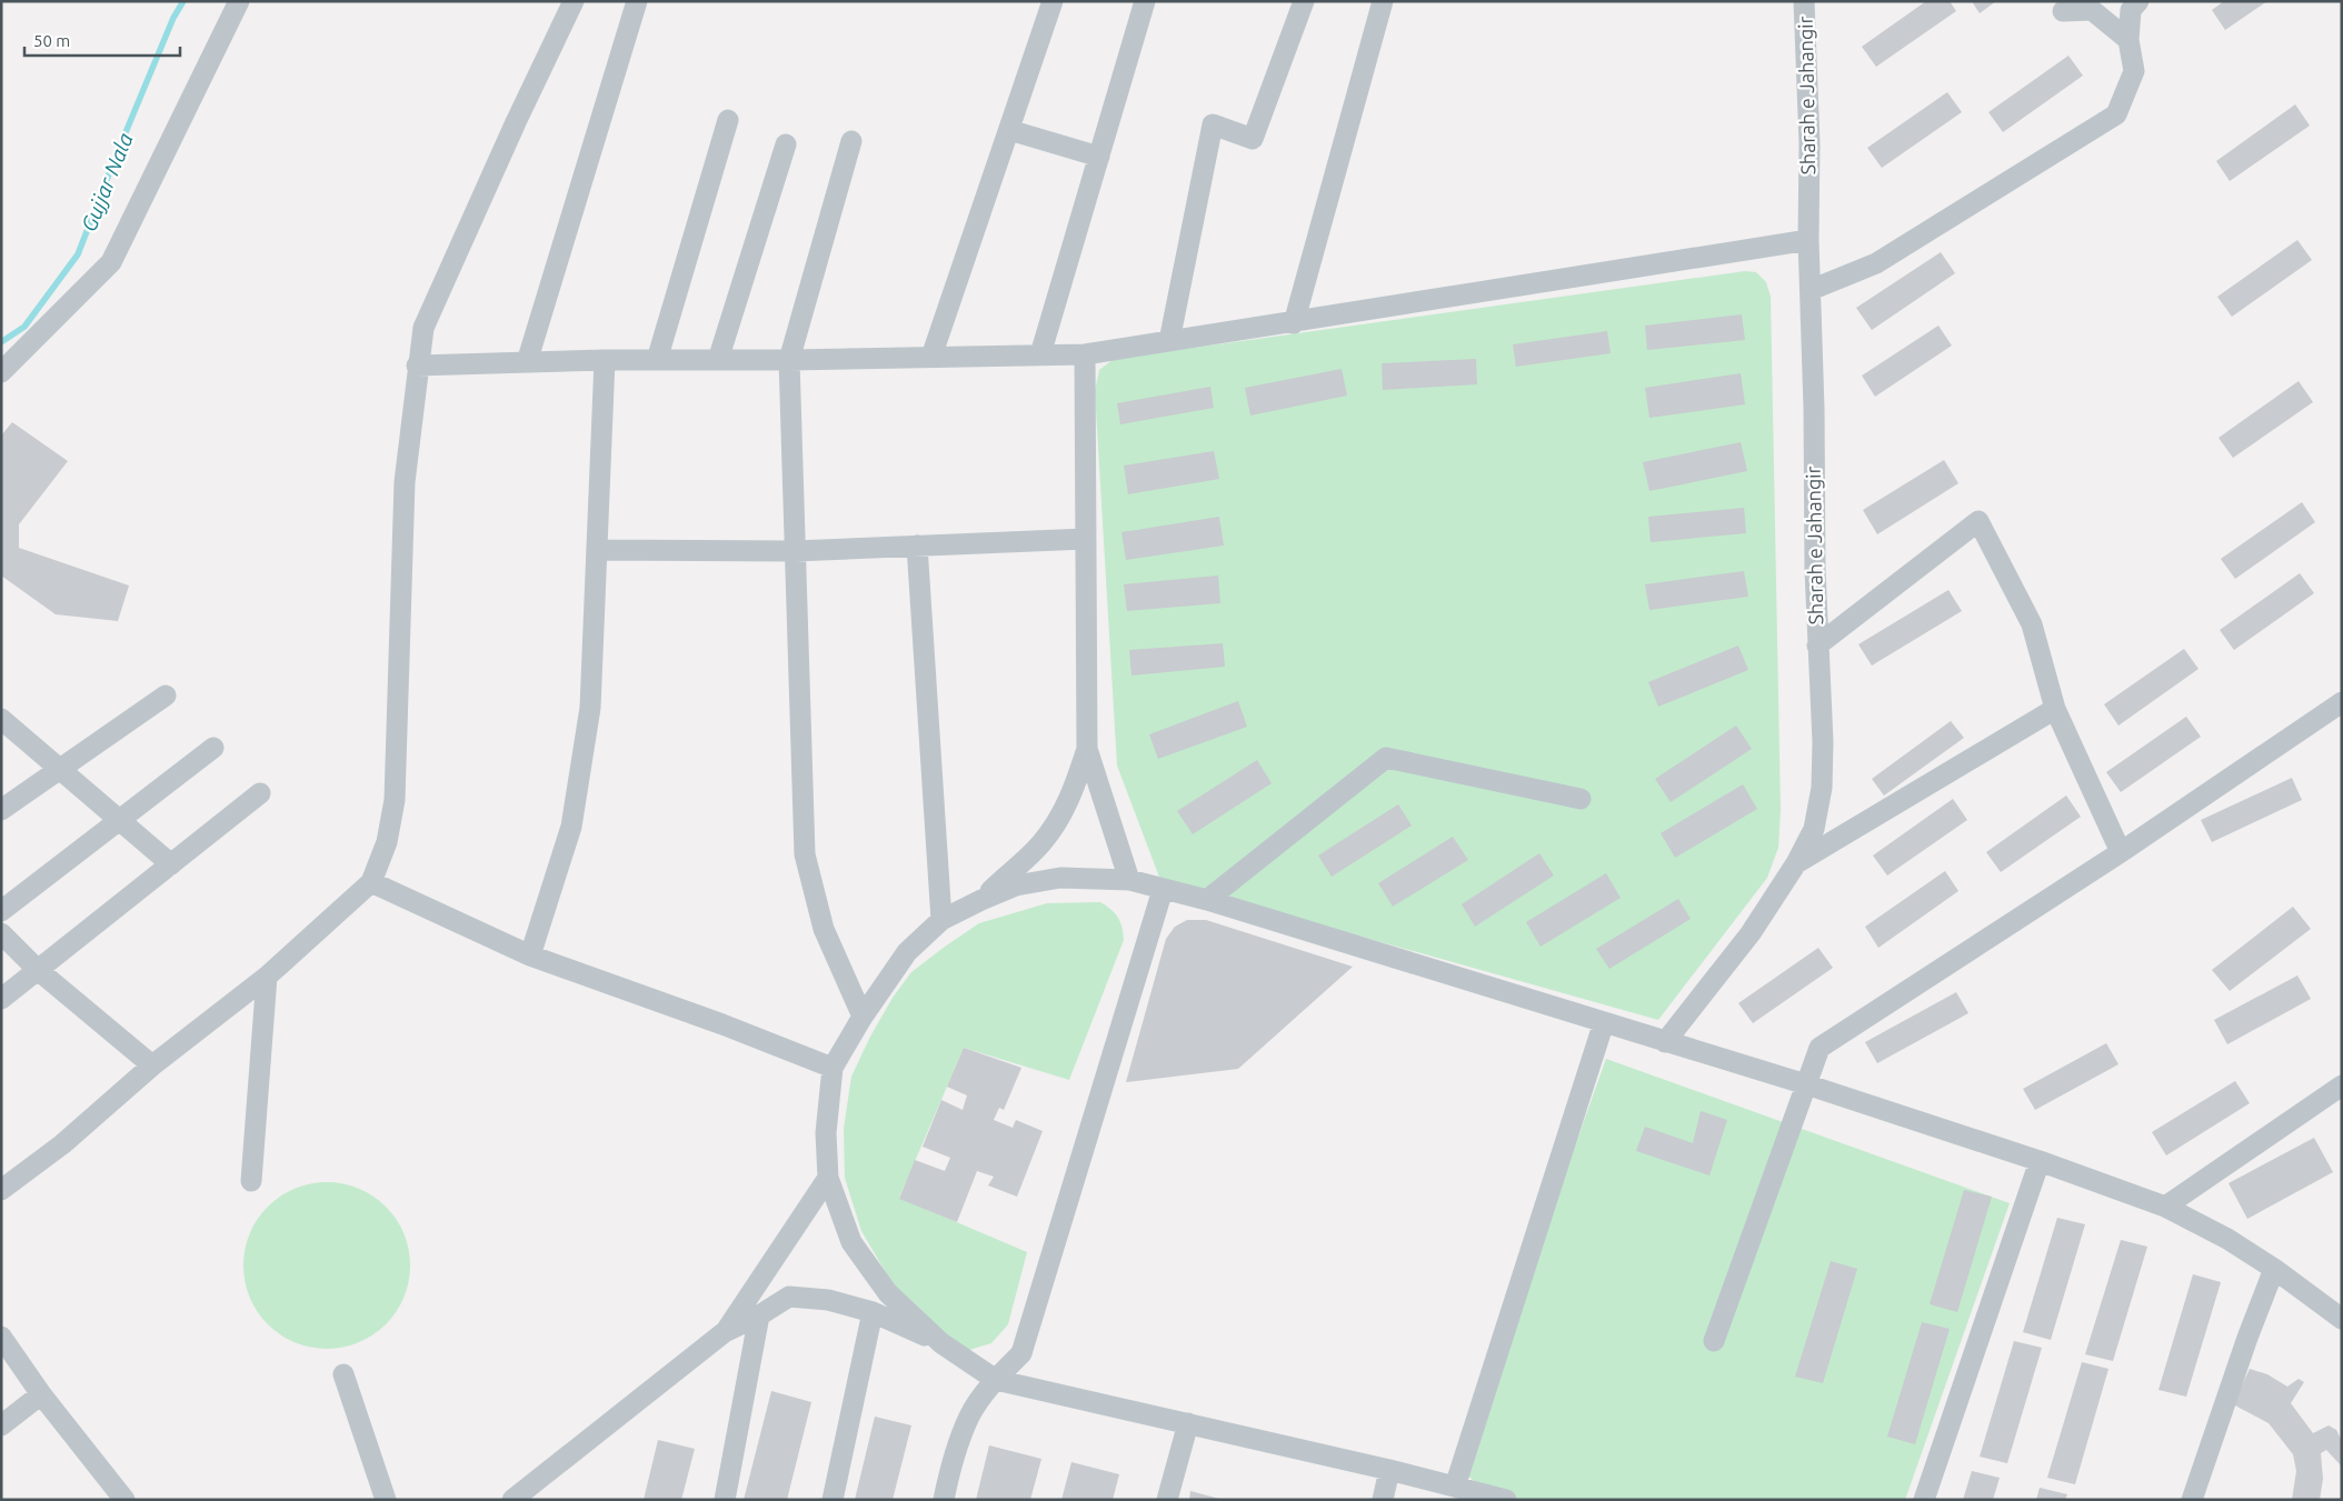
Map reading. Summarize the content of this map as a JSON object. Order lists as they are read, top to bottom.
{
  "streets": {
    "street": ["Sharah e Jahangir"]
  },
  "water": ["Gujjar Nala"],
  "scale_bar": "50 m"
}
